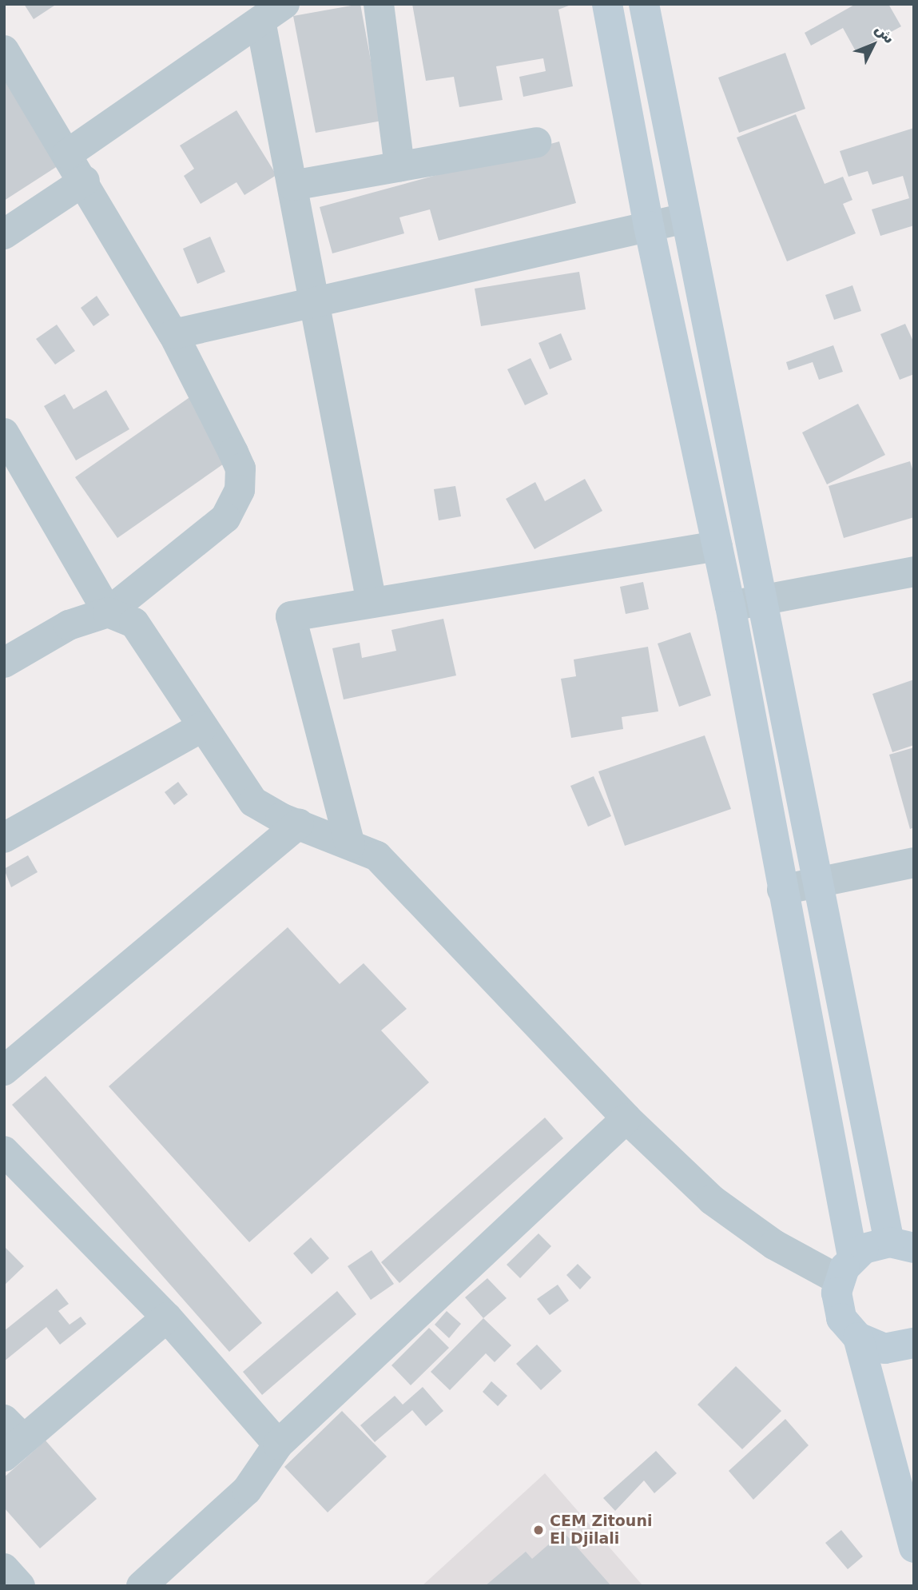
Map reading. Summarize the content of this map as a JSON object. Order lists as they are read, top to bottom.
{
  "places": ["CEM Zitouni El Djilali"],
  "north": "top right"
}
